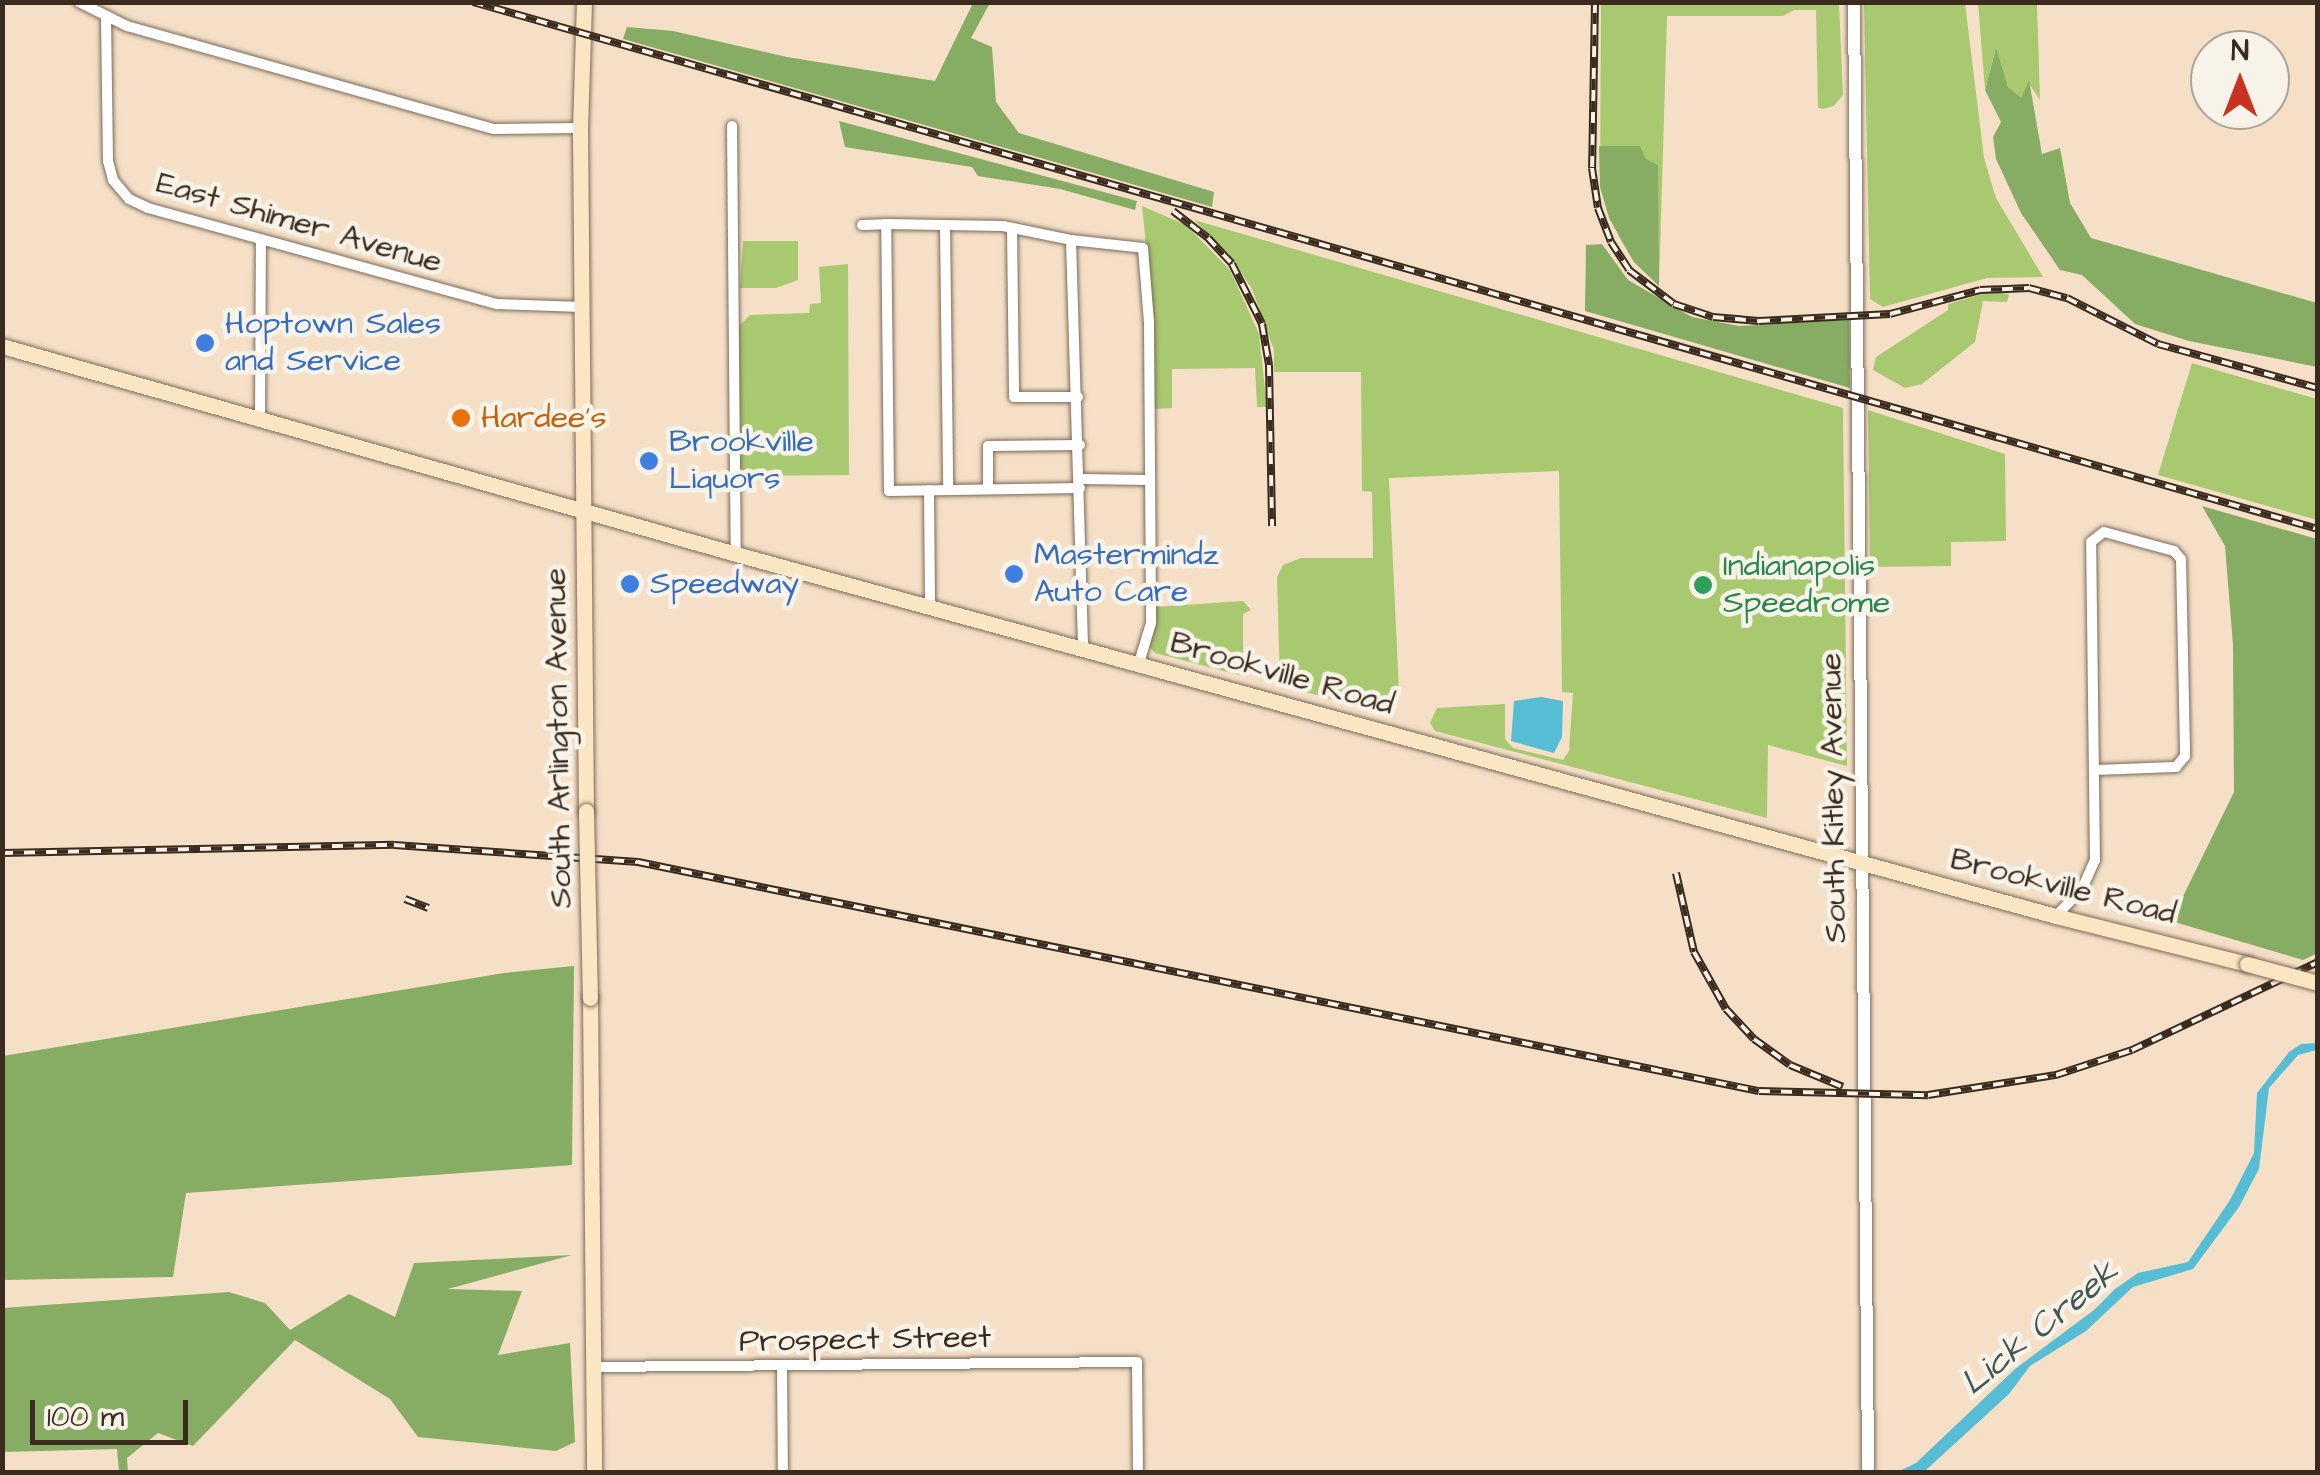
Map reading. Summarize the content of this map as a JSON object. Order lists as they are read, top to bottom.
{
  "streets": {
    "main road": ["Brookville Road", "South Arlington Avenue"],
    "street": ["East Shimer Avenue", "South Kitley Avenue", "Prospect Street"]
  },
  "crossings": [
    ["East Shimer Avenue", "South Arlington Avenue"],
    ["Brookville Road", "South Arlington Avenue"],
    ["Brookville Road", "South Kitley Avenue"],
    ["South Arlington Avenue", "Prospect Street"]
  ],
  "water": ["Lick Creek"],
  "places": [
    "Hoptown Sales and Service",
    "Hardee's",
    "Brookville Liquors",
    "Mastermindz Auto Care",
    "Speedway",
    "Indianapolis Speedrome"
  ],
  "scale_bar": "100 m",
  "north": "top"
}
